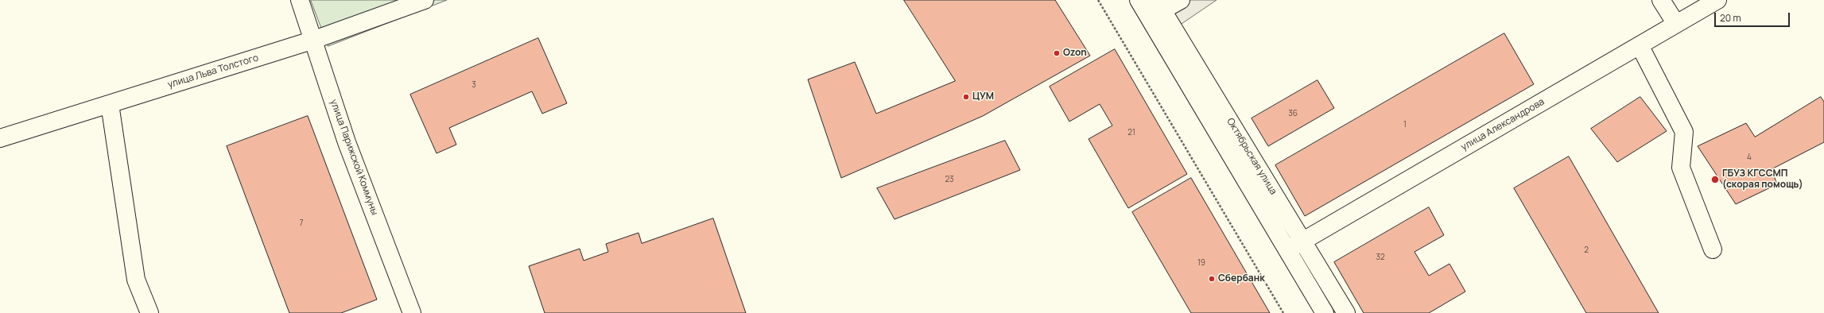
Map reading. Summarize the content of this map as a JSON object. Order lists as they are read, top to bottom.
{
  "streets": {
    "street": [
      "улица Льва Толстого",
      "улица Александрова",
      "Октябрьская улица",
      "улица Парижской Коммуны"
    ]
  },
  "crossings": [
    ["улица Льва Толстого", "улица Парижской Коммуны"],
    ["улица Александрова", "Октябрьская улица"]
  ],
  "places": [
    "Ozon",
    "ЦУМ",
    "ГБУЗ КГССМП (скорая помощь)",
    "Сбербанк"
  ],
  "house_numbers": [
    "3",
    "36",
    "1",
    "21",
    "4",
    "23",
    "7",
    "2",
    "32",
    "19"
  ],
  "scale_bar": "20 m"
}
